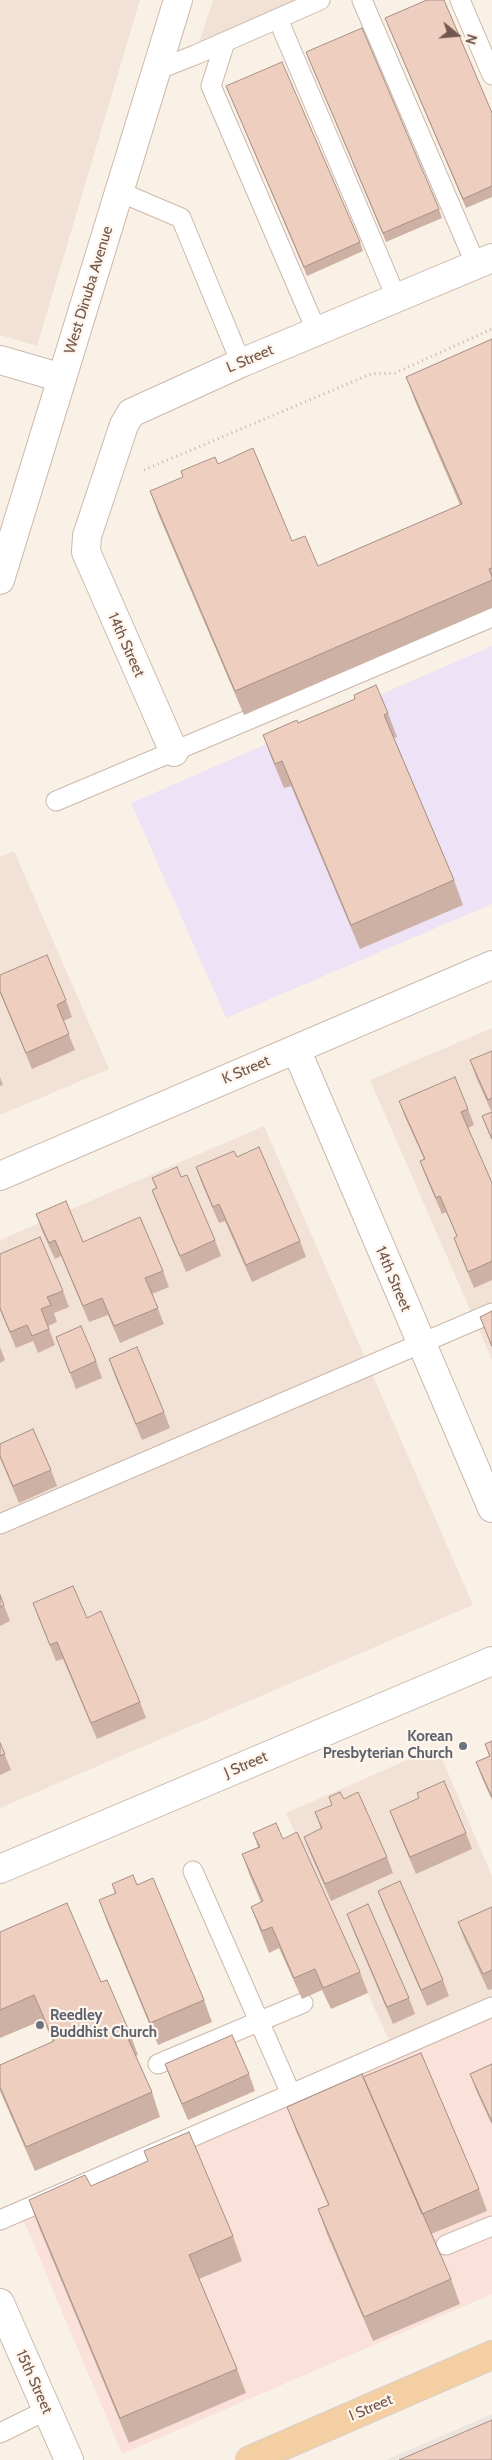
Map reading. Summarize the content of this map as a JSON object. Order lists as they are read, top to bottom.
{
  "streets": {
    "main road": ["I Street"],
    "street": [
      "West Dinuba Avenue",
      "L Street",
      "14th Street",
      "K Street",
      "J Street",
      "15th Street"
    ]
  },
  "crossings": [
    ["L Street", "14th Street"],
    ["14th Street", "K Street"]
  ],
  "places": ["Korean Presbyterian Church", "Reedley Buddhist Church"],
  "north": "right"
}
